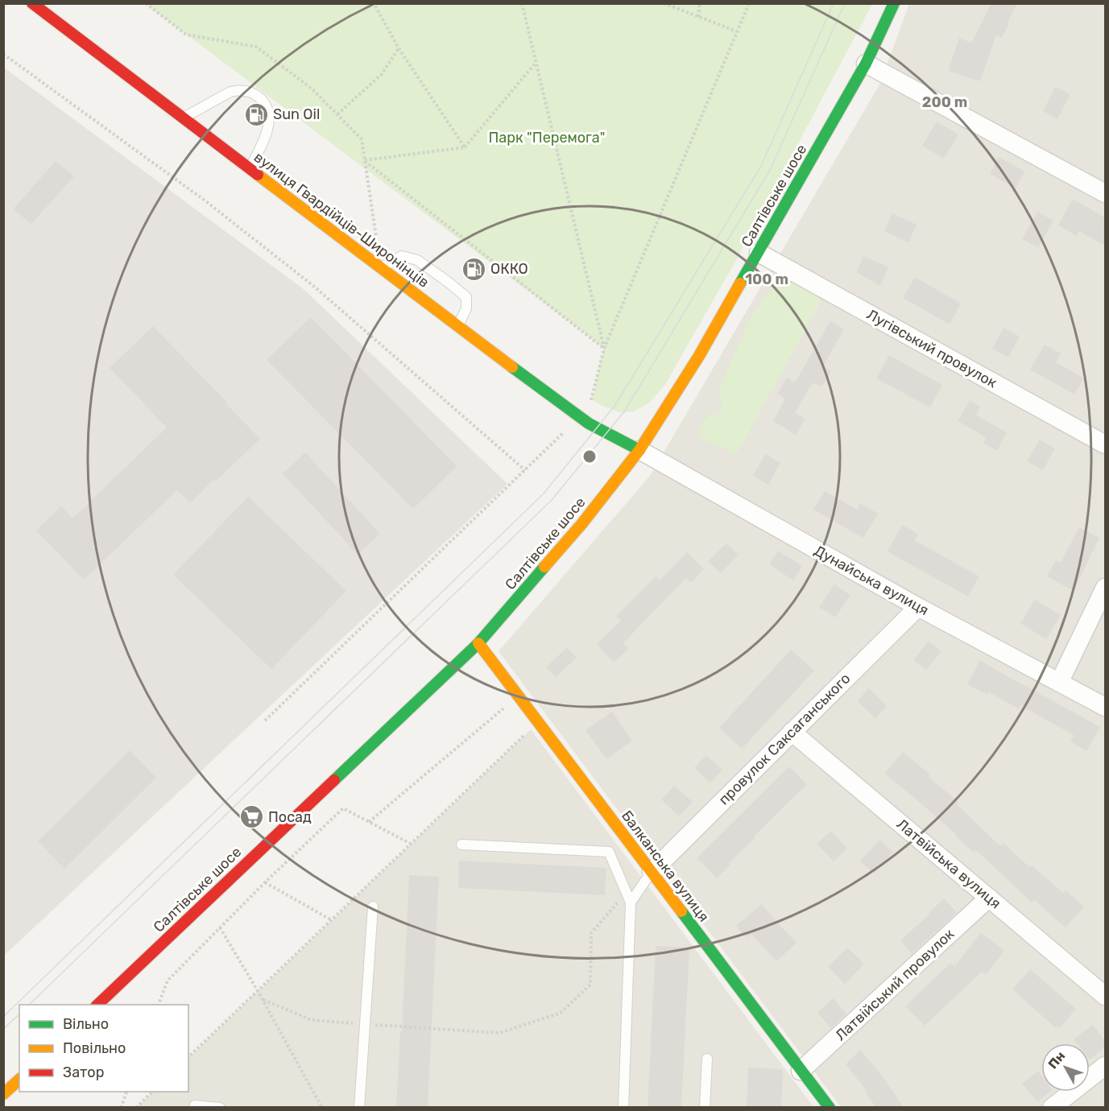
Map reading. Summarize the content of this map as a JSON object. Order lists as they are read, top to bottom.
{
  "streets": {
    "main road": ["Салтівське шосе", "вулиця Гвардійців-Широнінців", "Балканська вулиця"],
    "street": [
      "Лугівський провулок",
      "Дунайська вулиця",
      "провулок Саксаганського",
      "Латвійська вулиця",
      "Латвійський провулок"
    ]
  },
  "crossings": [
    ["Салтівське шосе", "вулиця Гвардійців-Широнінців"],
    ["Салтівське шосе", "Лугівський провулок"],
    ["Салтівське шосе", "Дунайська вулиця"],
    ["Салтівське шосе", "Балканська вулиця"],
    ["вулиця Гвардійців-Широнінців", "Дунайська вулиця"],
    ["Дунайська вулиця", "провулок Саксаганського"],
    ["провулок Саксаганського", "Латвійська вулиця"],
    ["провулок Саксаганського", "Балканська вулиця"],
    ["Латвійська вулиця", "Латвійський провулок"],
    ["Балканська вулиця", "Латвійський провулок"]
  ],
  "parks": ["Парк \"Перемога\""],
  "places": {
    "fuel station": ["Sun Oil", "ОККО"],
    "supermarket": ["Посад"]
  },
  "legend": ["Вільно", "Повільно", "Затор"],
  "north": "top left",
  "rings": ["200 m", "100 m"]
}
